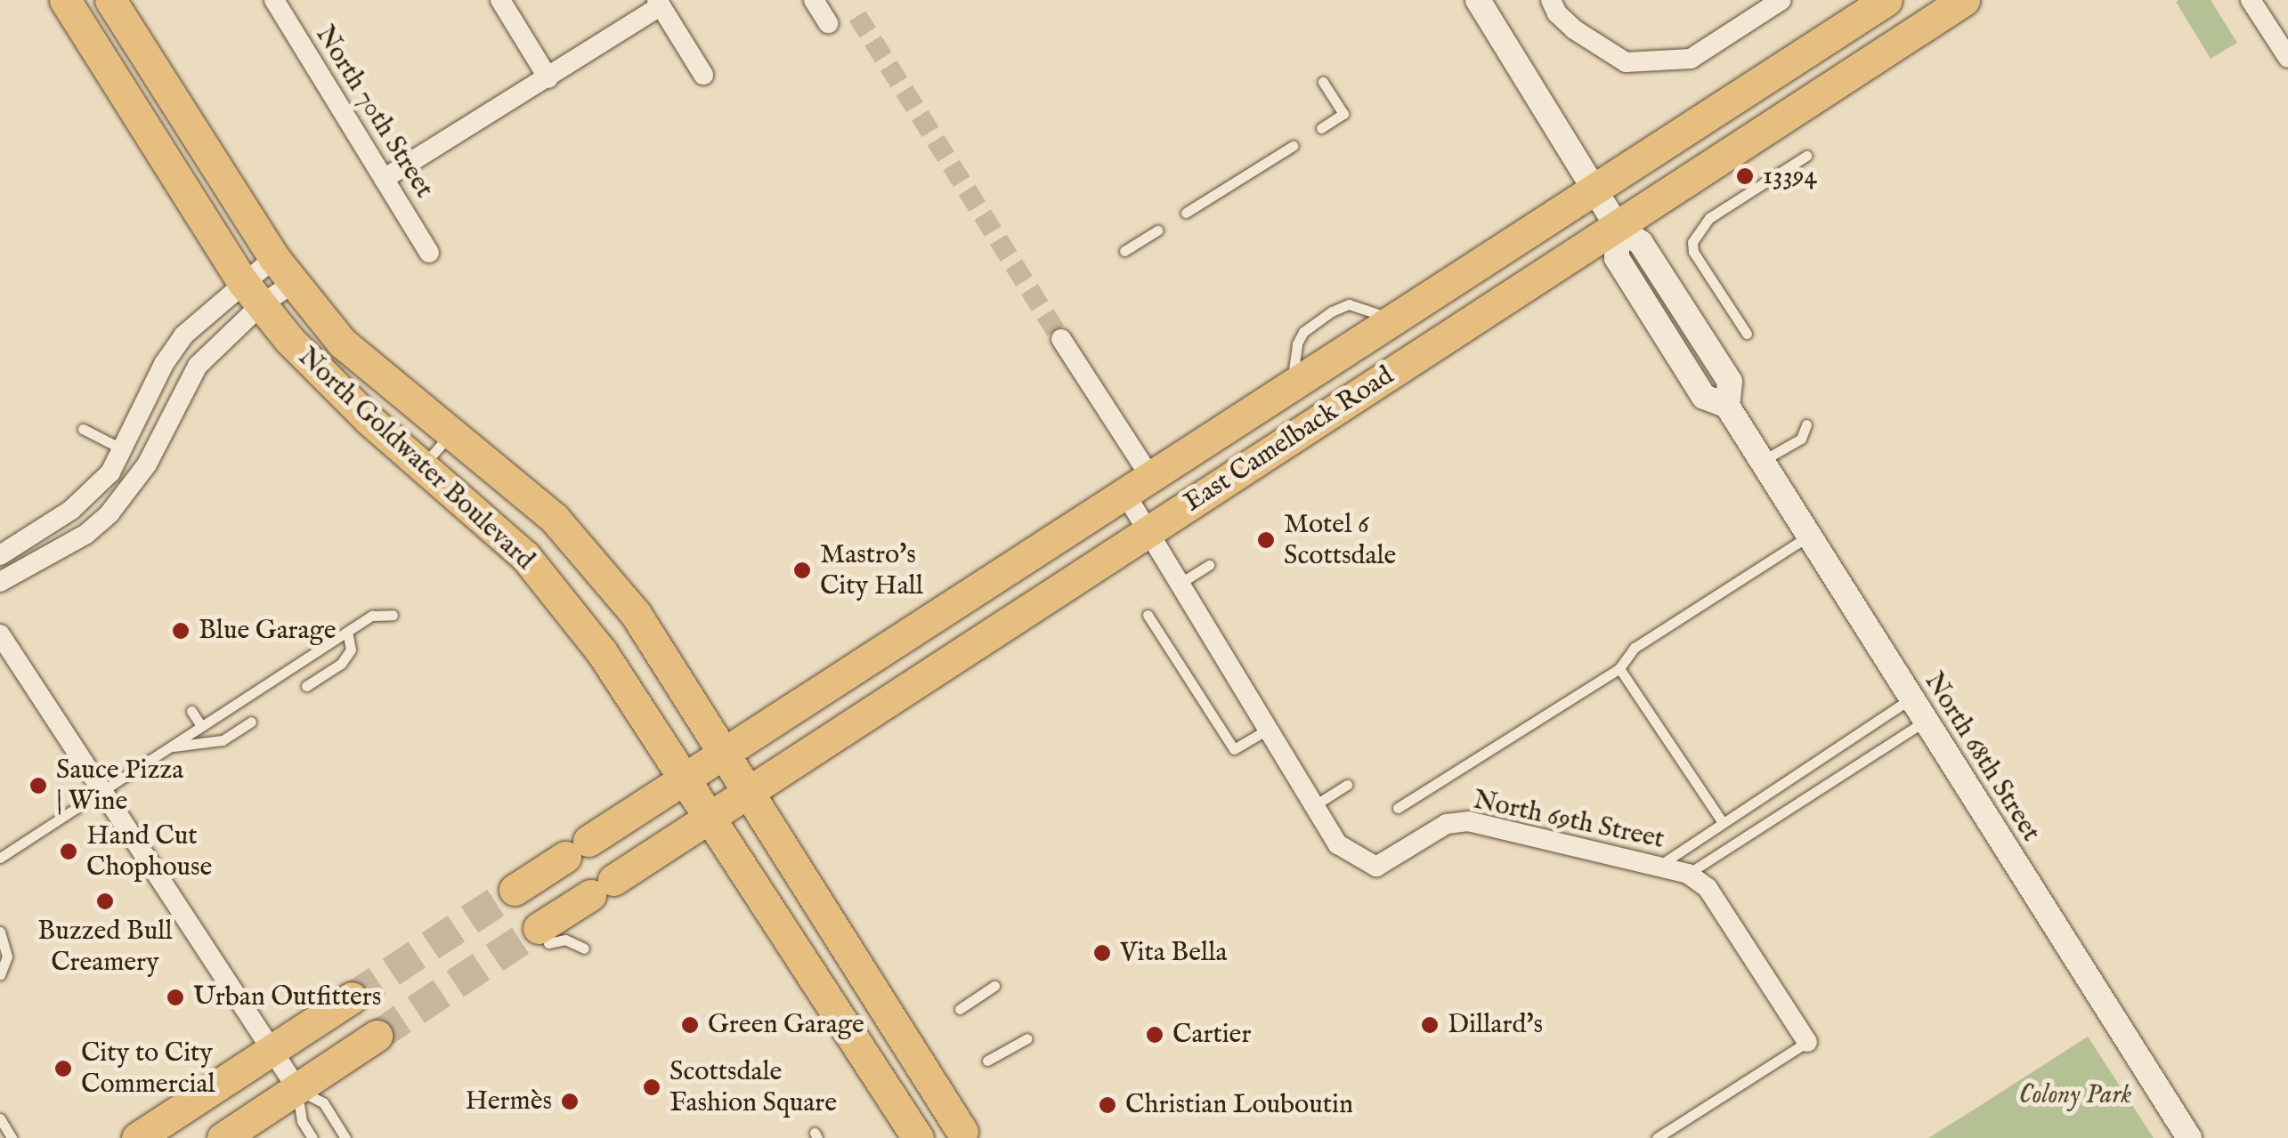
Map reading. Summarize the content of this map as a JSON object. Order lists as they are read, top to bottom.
{
  "streets": {
    "main road": ["East Camelback Road", "North Goldwater Boulevard"],
    "street": ["North 70th Street", "North 68th Street", "North 69th Street"]
  },
  "crossings": [
    ["East Camelback Road", "North Goldwater Boulevard"],
    ["East Camelback Road", "North 68th Street"],
    ["East Camelback Road", "North 69th Street"]
  ],
  "parks": ["Colony Park"],
  "places": [
    "13394",
    "Motel 6 Scottsdale",
    "Mastro's City Hall",
    "Blue Garage",
    "Sauce Pizza | Wine",
    "Hand Cut Chophouse",
    "Buzzed Bull Creamery",
    "Vita Bella",
    "Urban Outfitters",
    "Green Garage",
    "Dillard's",
    "Cartier",
    "City to City Commercial",
    "Scottsdale Fashion Square",
    "Hermès",
    "Christian Louboutin"
  ]
}
